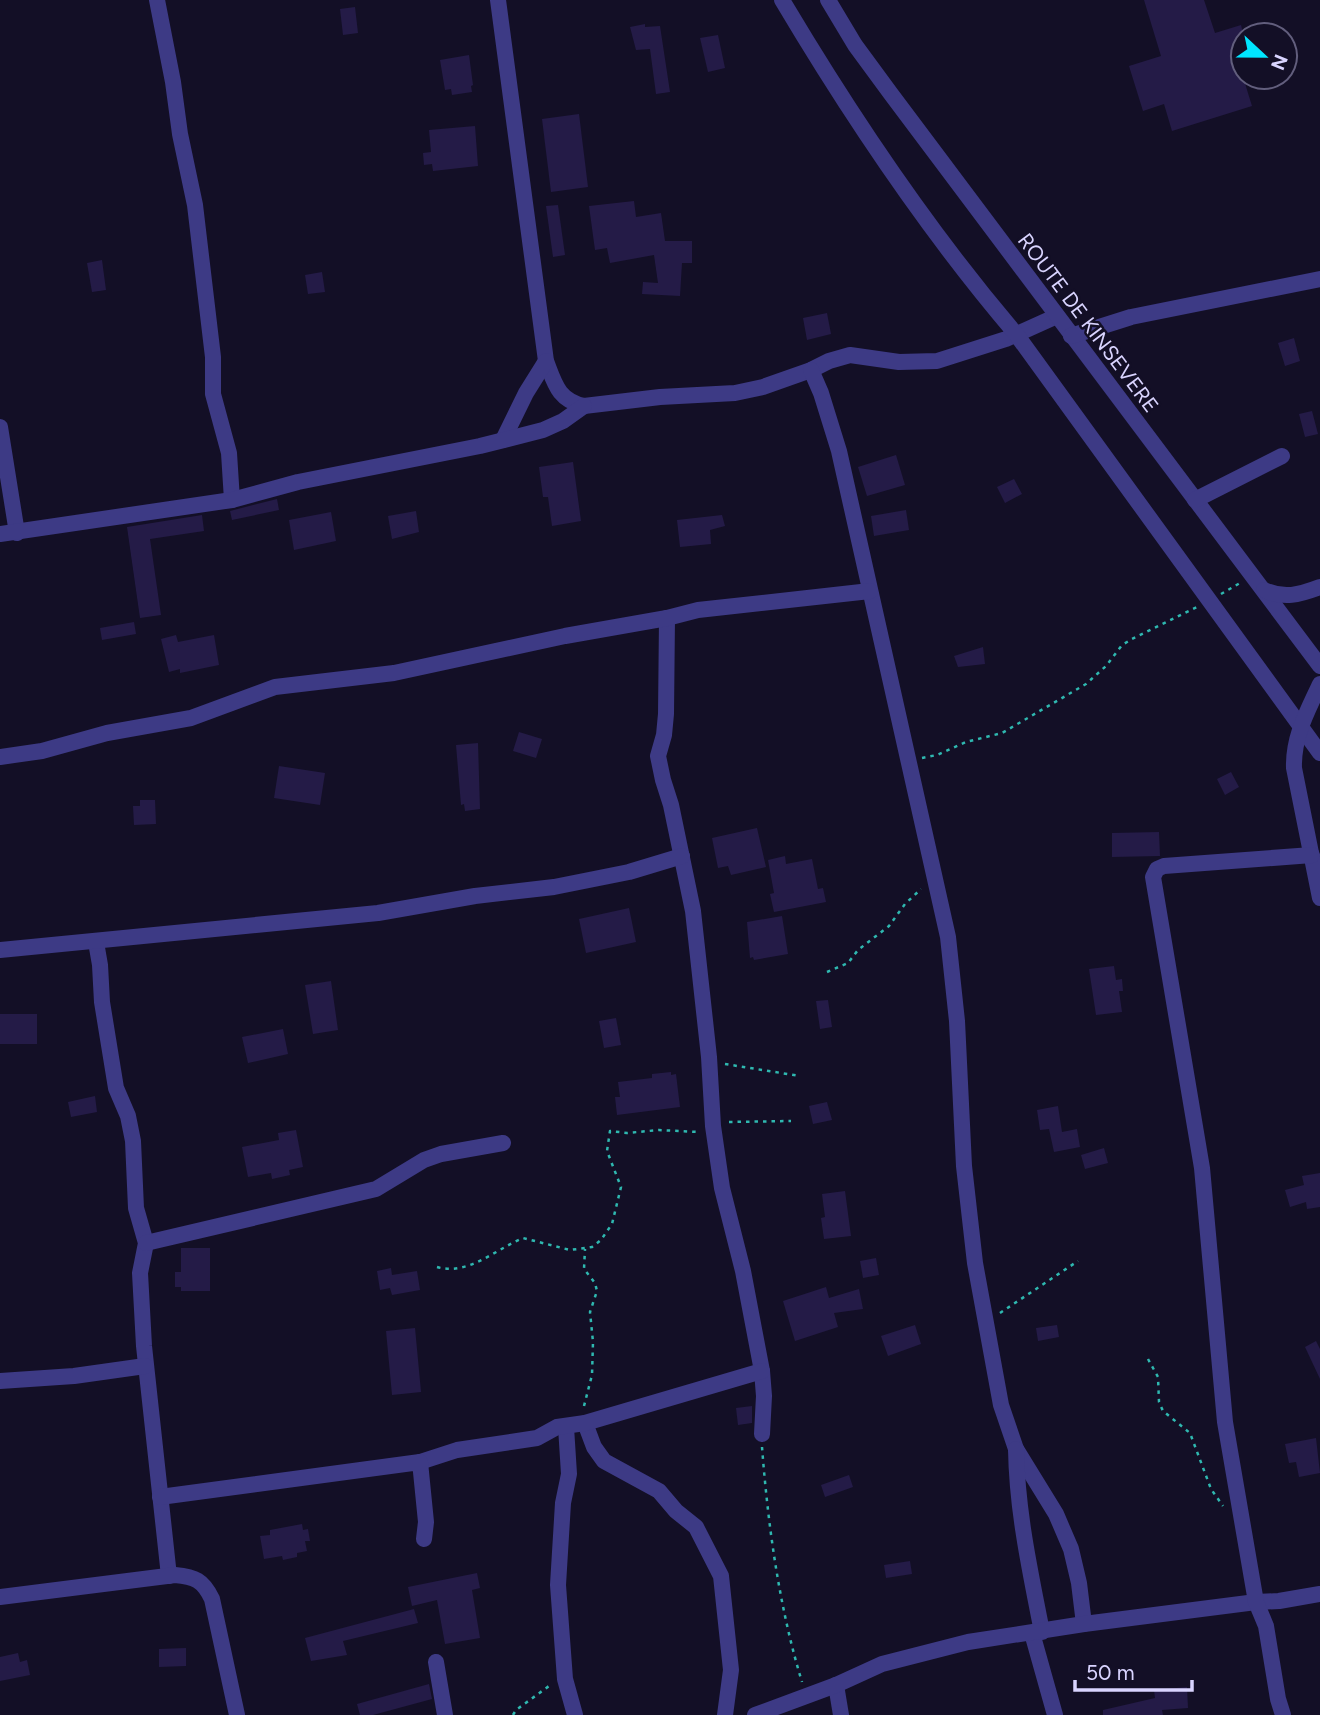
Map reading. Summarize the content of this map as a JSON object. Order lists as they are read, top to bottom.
{
  "streets": {
    "street": ["ROUTE DE KINSEVERE"]
  },
  "scale_bar": "50 m",
  "north": "right"
}
